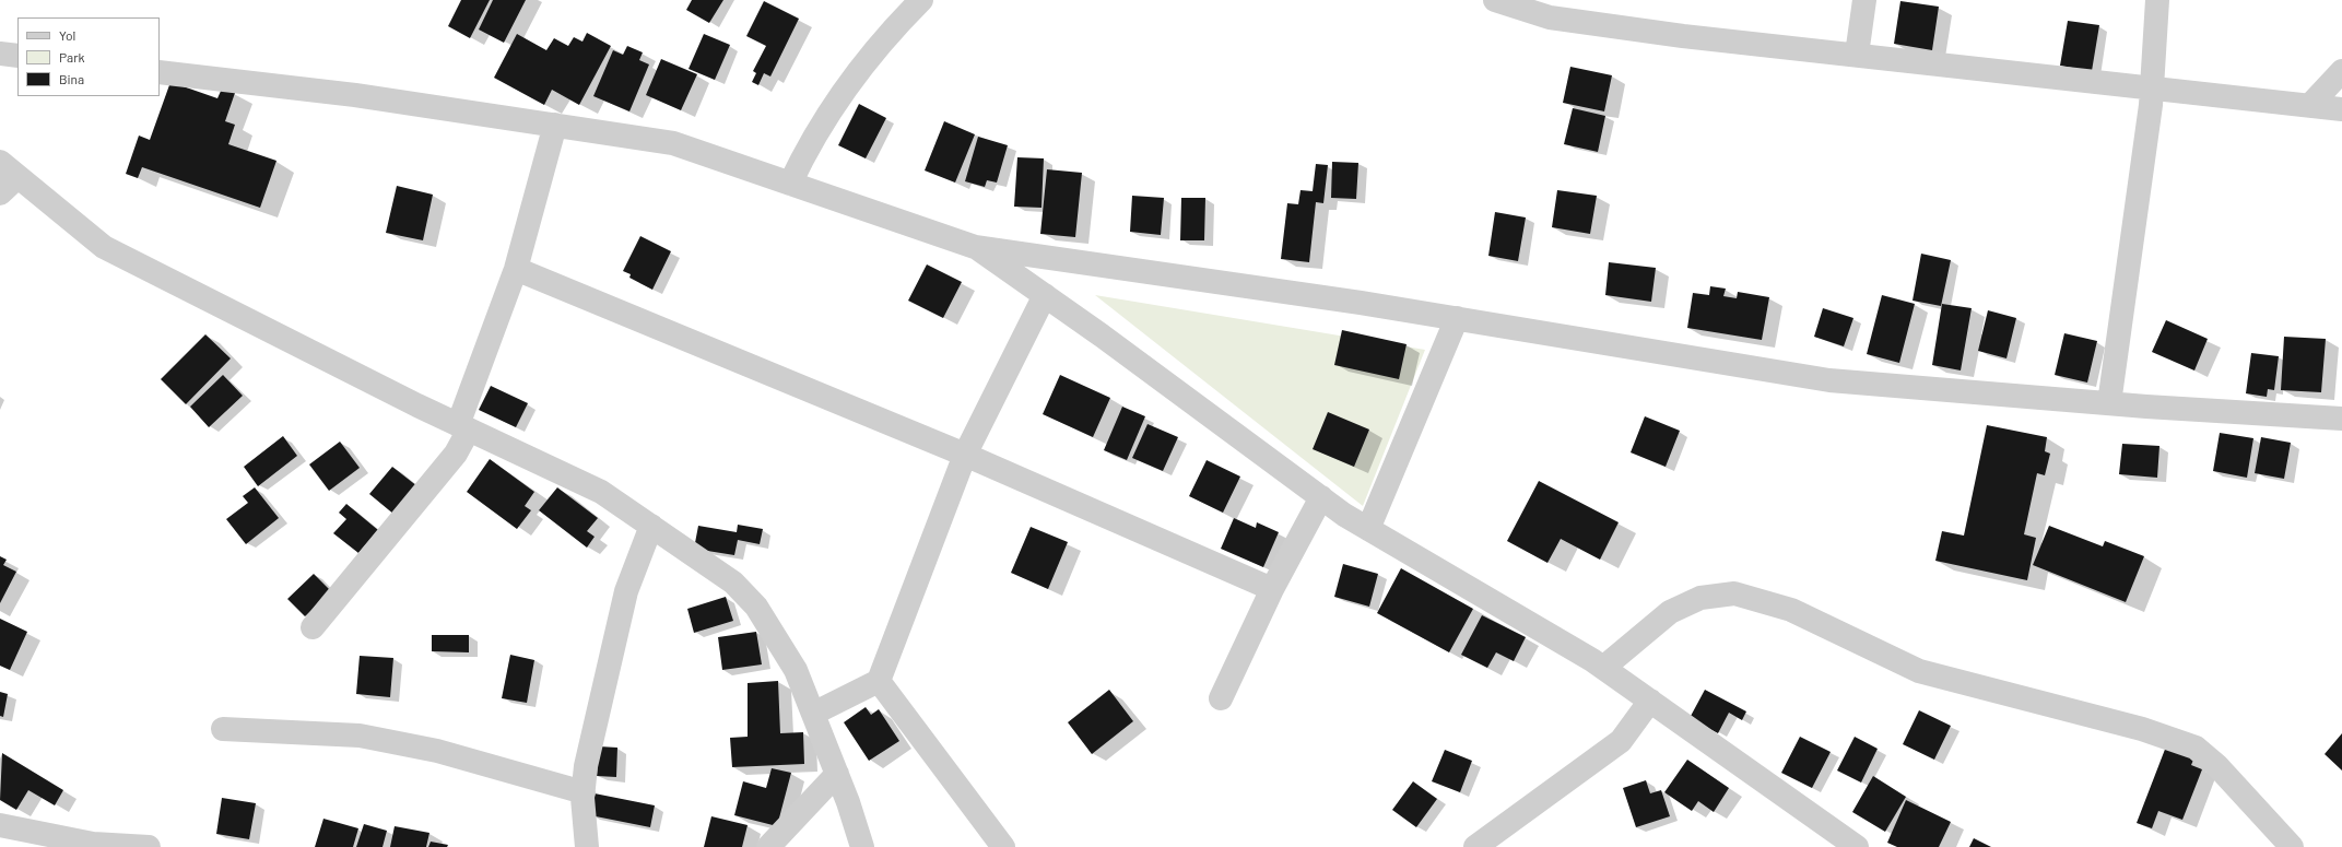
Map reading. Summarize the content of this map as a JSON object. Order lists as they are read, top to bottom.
{
  "legend": ["Yol", "Park", "Bina"]
}
